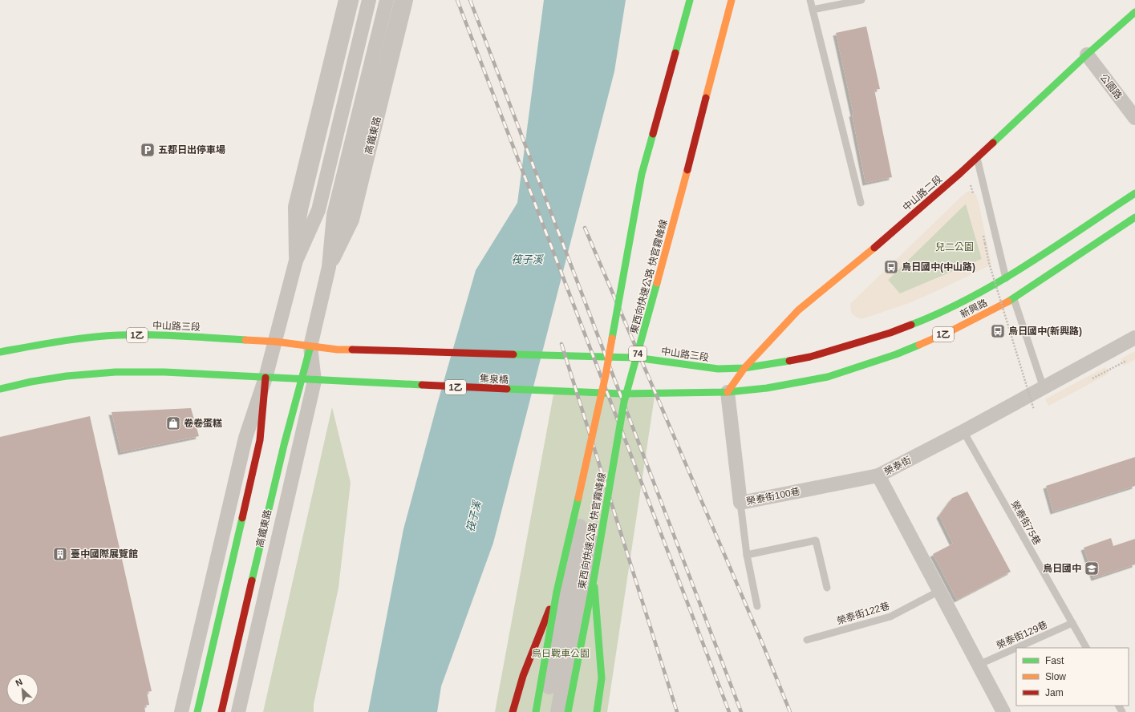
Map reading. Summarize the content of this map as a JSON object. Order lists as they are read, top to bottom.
{
  "streets": {
    "main road": [
      "高鐵東路",
      "中山路二段",
      "東西向快速公路 快官霧峰線",
      "新興路",
      "中山路三段",
      "1乙",
      "74",
      "集泉橋"
    ],
    "street": ["公園路", "榮泰街", "榮泰街100巷"],
    "lane": ["榮泰街75巷", "榮泰街122巷", "榮泰街129巷"]
  },
  "crossings": [
    ["公園路", "中山路二段"],
    ["高鐵東路", "中山路三段"],
    ["高鐵東路", "1乙"],
    ["高鐵東路", "集泉橋"],
    ["中山路二段", "新興路"],
    ["中山路二段", "中山路三段"],
    ["中山路二段", "1乙"],
    ["中山路二段", "榮泰街100巷"],
    ["東西向快速公路 快官霧峰線", "74"],
    ["新興路", "中山路三段"],
    ["新興路", "1乙"],
    ["新興路", "榮泰街100巷"],
    ["1乙", "集泉橋"],
    ["1乙", "榮泰街100巷"],
    ["榮泰街", "榮泰街100巷"],
    ["榮泰街", "榮泰街75巷"],
    ["榮泰街", "榮泰街122巷"],
    ["榮泰街", "榮泰街129巷"],
    ["榮泰街75巷", "榮泰街129巷"]
  ],
  "water": ["筏子溪"],
  "parks": ["兒二公園", "烏日戰車公園"],
  "places": {
    "parking": ["五都日出停車場"],
    "bus stop": ["烏日國中(中山路)", "烏日國中(新興路)"],
    "shop": ["卷卷蛋糕"],
    "building": ["臺中國際展覽館"],
    "school or university": ["烏日國中"]
  },
  "legend": ["Fast", "Slow", "Jam"],
  "north": "top left"
}
